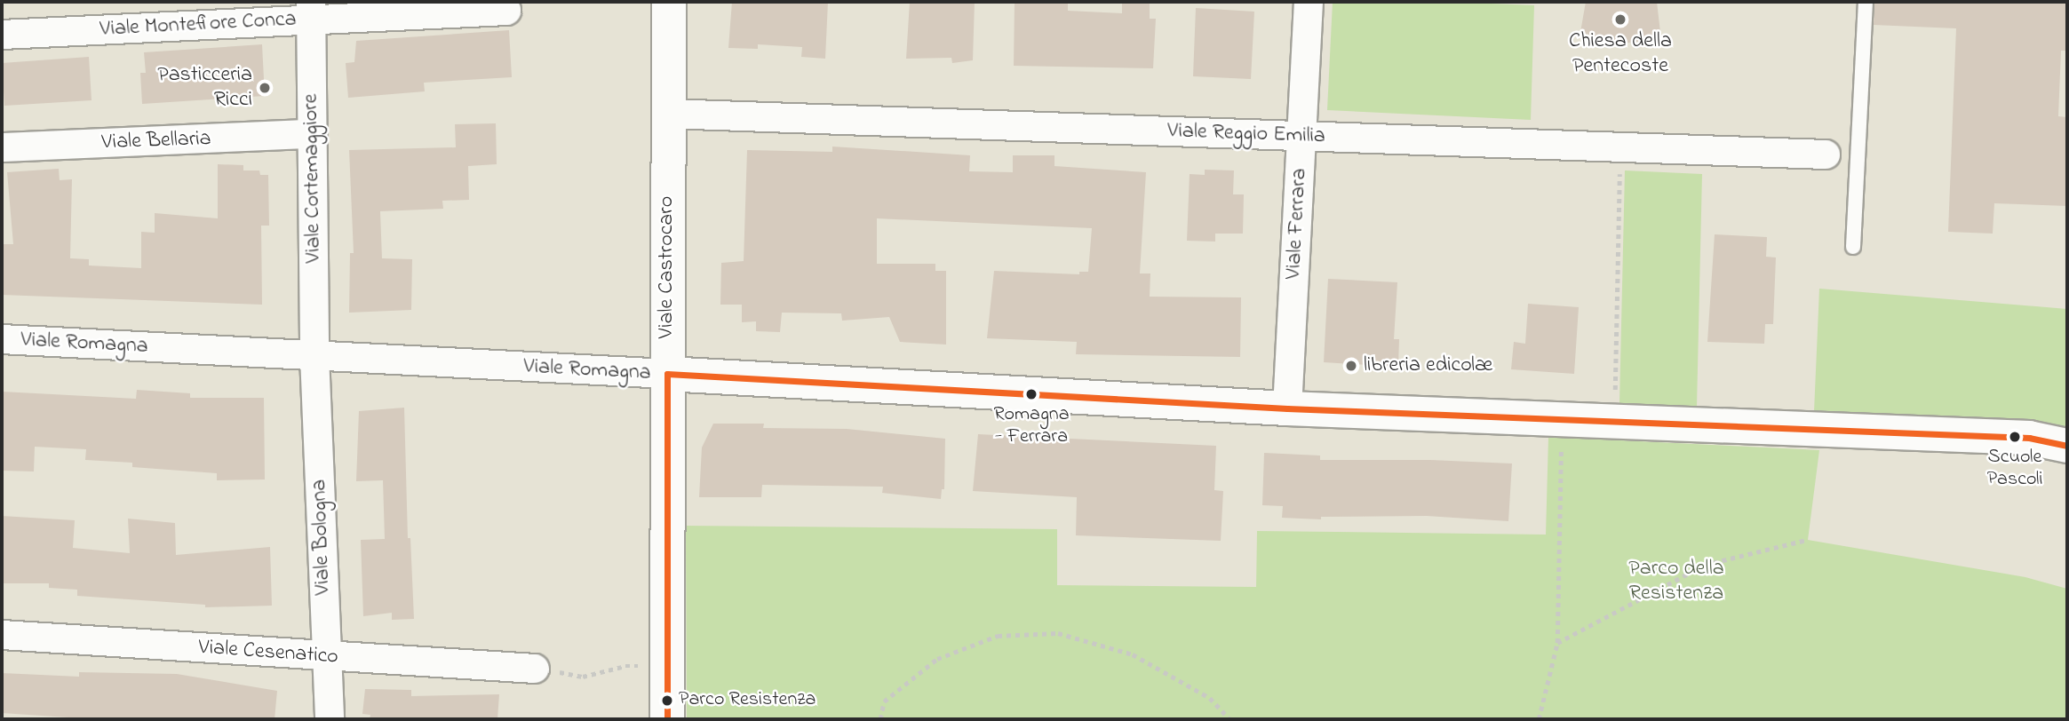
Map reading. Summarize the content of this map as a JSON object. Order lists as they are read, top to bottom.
{
  "streets": {
    "street": [
      "Viale Montefiore Conca",
      "Viale Reggio Emilia",
      "Viale Bellaria",
      "Viale Cortemaggiore",
      "Viale Ferrara",
      "Viale Castrocaro",
      "Viale Romagna",
      "Viale Bologna",
      "Viale Cesenatico"
    ]
  },
  "crossings": [
    ["Viale Montefiore Conca", "Viale Cortemaggiore"],
    ["Viale Reggio Emilia", "Viale Ferrara"],
    ["Viale Reggio Emilia", "Viale Castrocaro"],
    ["Viale Bellaria", "Viale Cortemaggiore"],
    ["Viale Cortemaggiore", "Viale Romagna"],
    ["Viale Cortemaggiore", "Viale Bologna"],
    ["Viale Ferrara", "Viale Romagna"],
    ["Viale Castrocaro", "Viale Romagna"],
    ["Viale Romagna", "Viale Bologna"],
    ["Viale Bologna", "Viale Cesenatico"]
  ],
  "parks": ["Parco della Resistenza"],
  "places": [
    "Chiesa della Pentecoste",
    "Pasticceria Ricci",
    "libreria edicolæ",
    "Romagna - Ferrara",
    "Scuole Pascoli",
    "Parco Resistenza"
  ]
}
